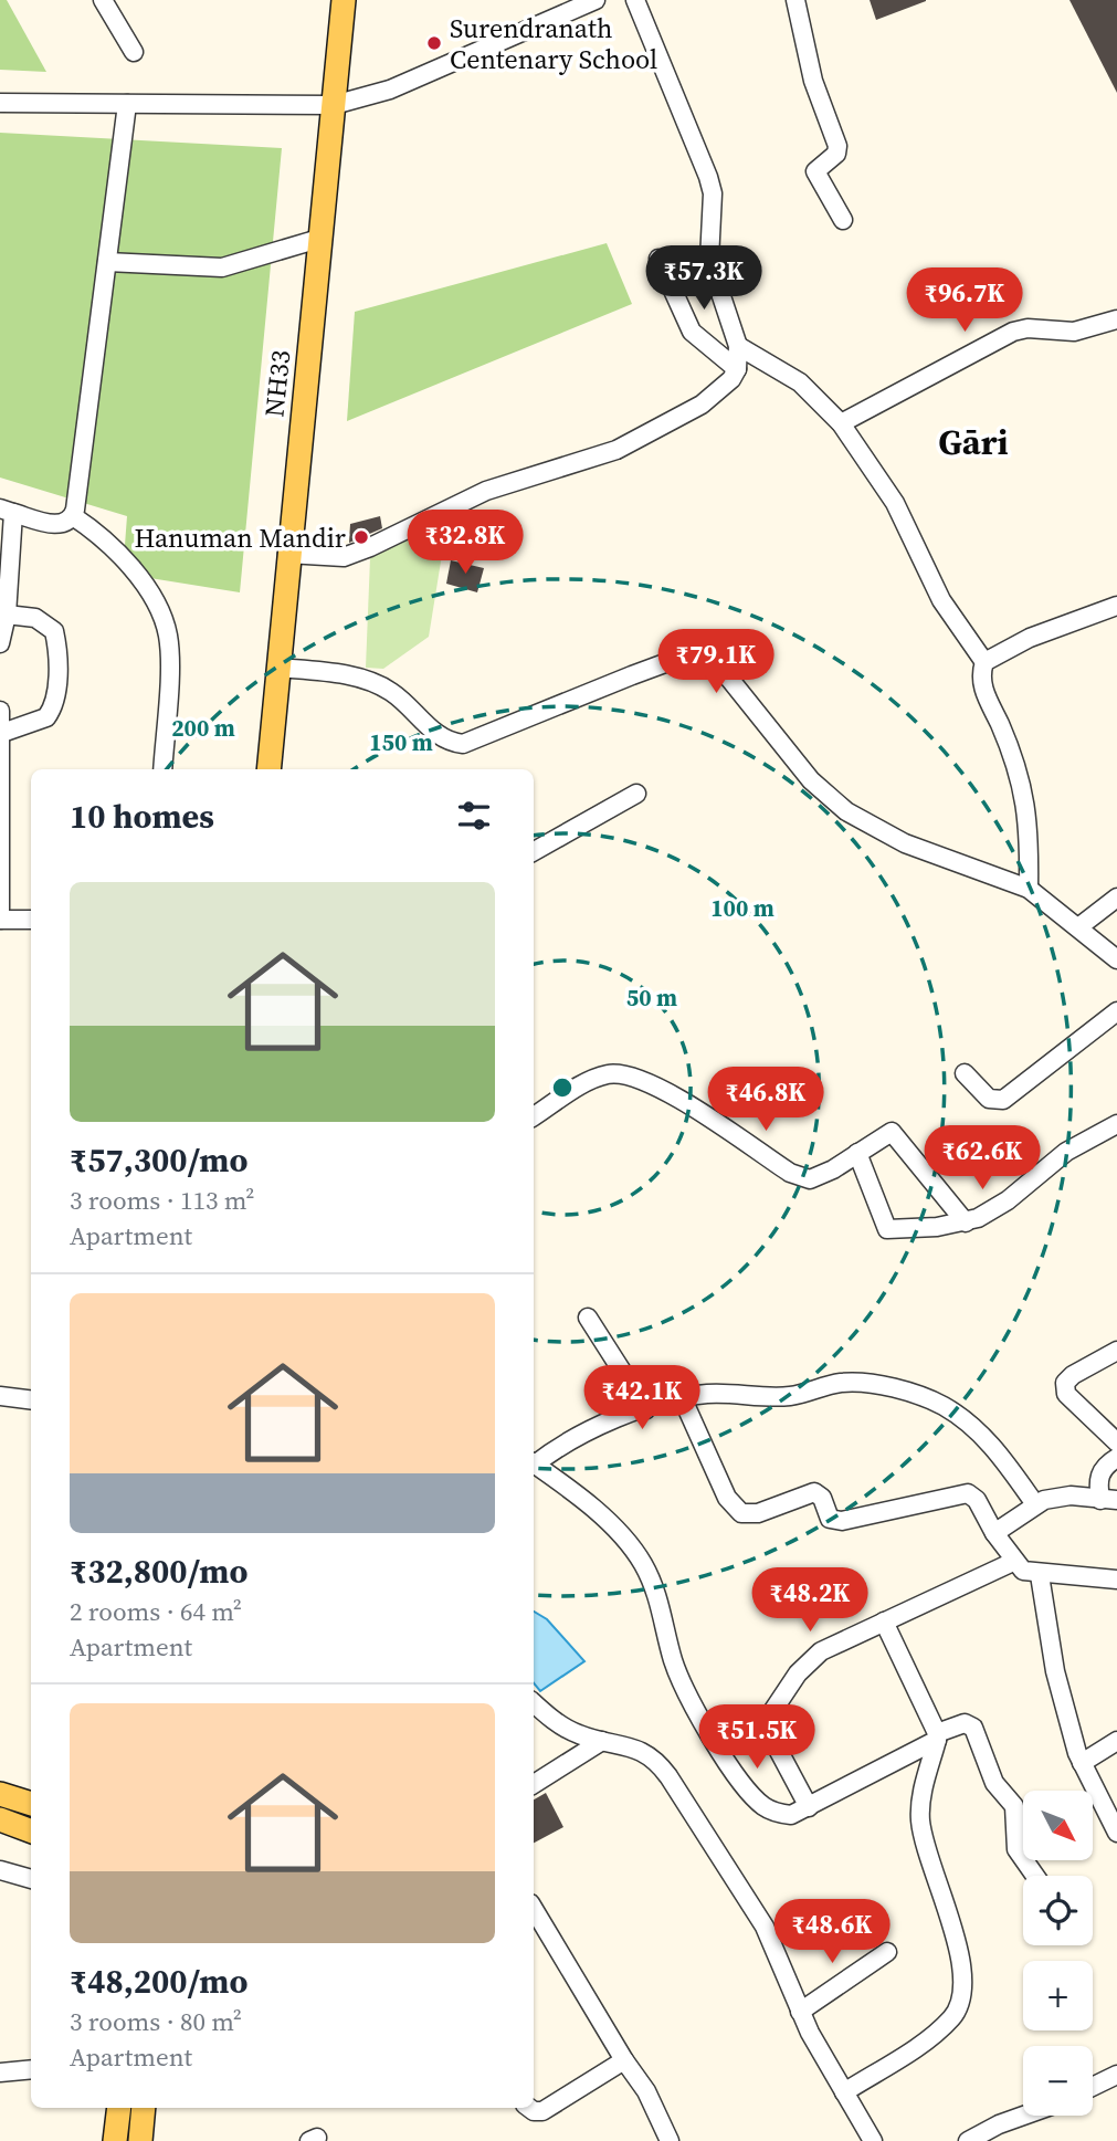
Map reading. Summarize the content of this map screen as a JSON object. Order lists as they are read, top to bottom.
{
  "streets": {
    "main road": ["NH33"]
  },
  "districts": ["Gāri"],
  "places": ["Surendranath Centenary School", "Hanuman Mandir"],
  "north": "bottom right",
  "page": {
    "price": [
      "₹57.3K",
      "₹96.7K",
      "₹32.8K",
      "₹79.1K",
      "₹46.8K",
      "₹62.6K",
      "₹42.1K",
      "₹48.2K",
      "₹51.5K",
      "₹48.6K"
    ],
    "heading": "10 homes",
    "list": [
      {
        "name": "₹57,300/mo",
        "note": "3 rooms · 113 m² · Apartment"
      },
      {
        "name": "₹32,800/mo",
        "note": "2 rooms · 64 m² · Apartment"
      },
      {
        "name": "₹48,200/mo",
        "note": "3 rooms · 80 m² · Apartment"
      }
    ],
    "map_buttons": ["+", "−"]
  },
  "rings": [
    "200 m",
    "150 m",
    "100 m",
    "50 m"
  ]
}
